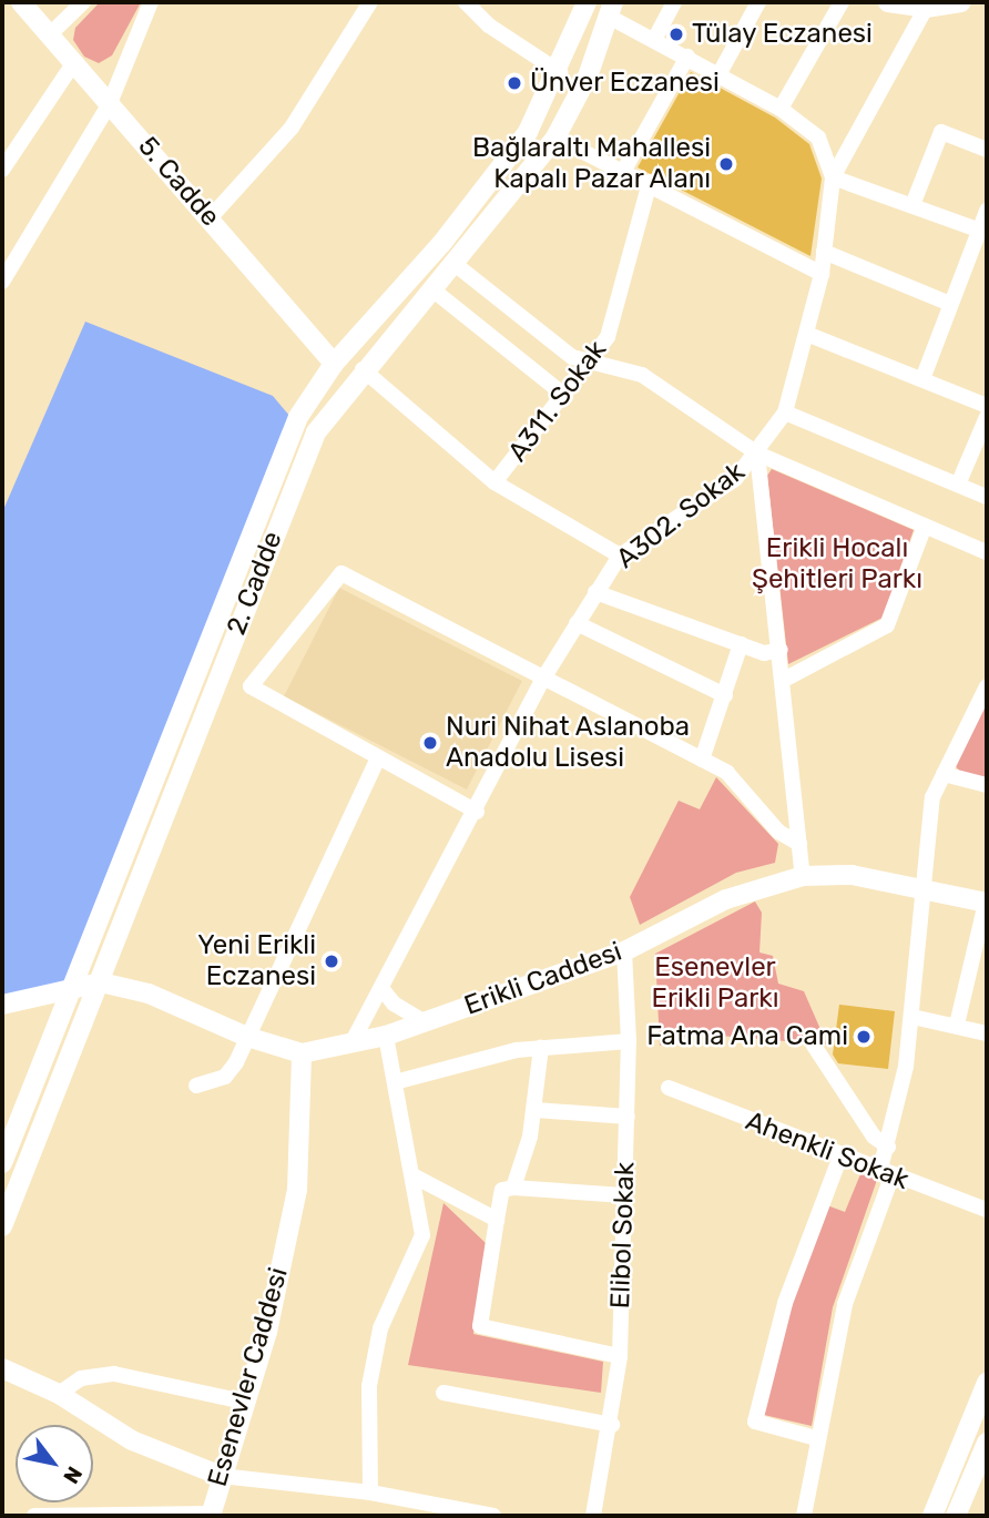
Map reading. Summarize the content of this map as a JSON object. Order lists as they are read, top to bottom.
{
  "streets": {
    "main road": [
      "5. Cadde",
      "2. Cadde",
      "Erikli Caddesi",
      "Esenevler Caddesi"
    ],
    "street": [
      "A311. Sokak",
      "A302. Sokak",
      "Ahenkli Sokak",
      "Elibol Sokak"
    ]
  },
  "crossings": [
    ["5. Cadde", "2. Cadde"],
    ["A302. Sokak", "Erikli Caddesi"],
    ["2. Cadde", "Erikli Caddesi"],
    ["Erikli Caddesi", "Elibol Sokak"],
    ["Erikli Caddesi", "Esenevler Caddesi"]
  ],
  "parks": ["Erikli Hocalı Şehitleri Parkı", "Esenevler Erikli Parkı"],
  "places": [
    "Tülay Eczanesi",
    "Ünver Eczanesi",
    "Bağlaraltı Mahallesi Kapalı Pazar Alanı",
    "Nuri Nihat Aslanoba Anadolu Lisesi",
    "Yeni Erikli Eczanesi",
    "Fatma Ana Cami"
  ],
  "north": "bottom right"
}
